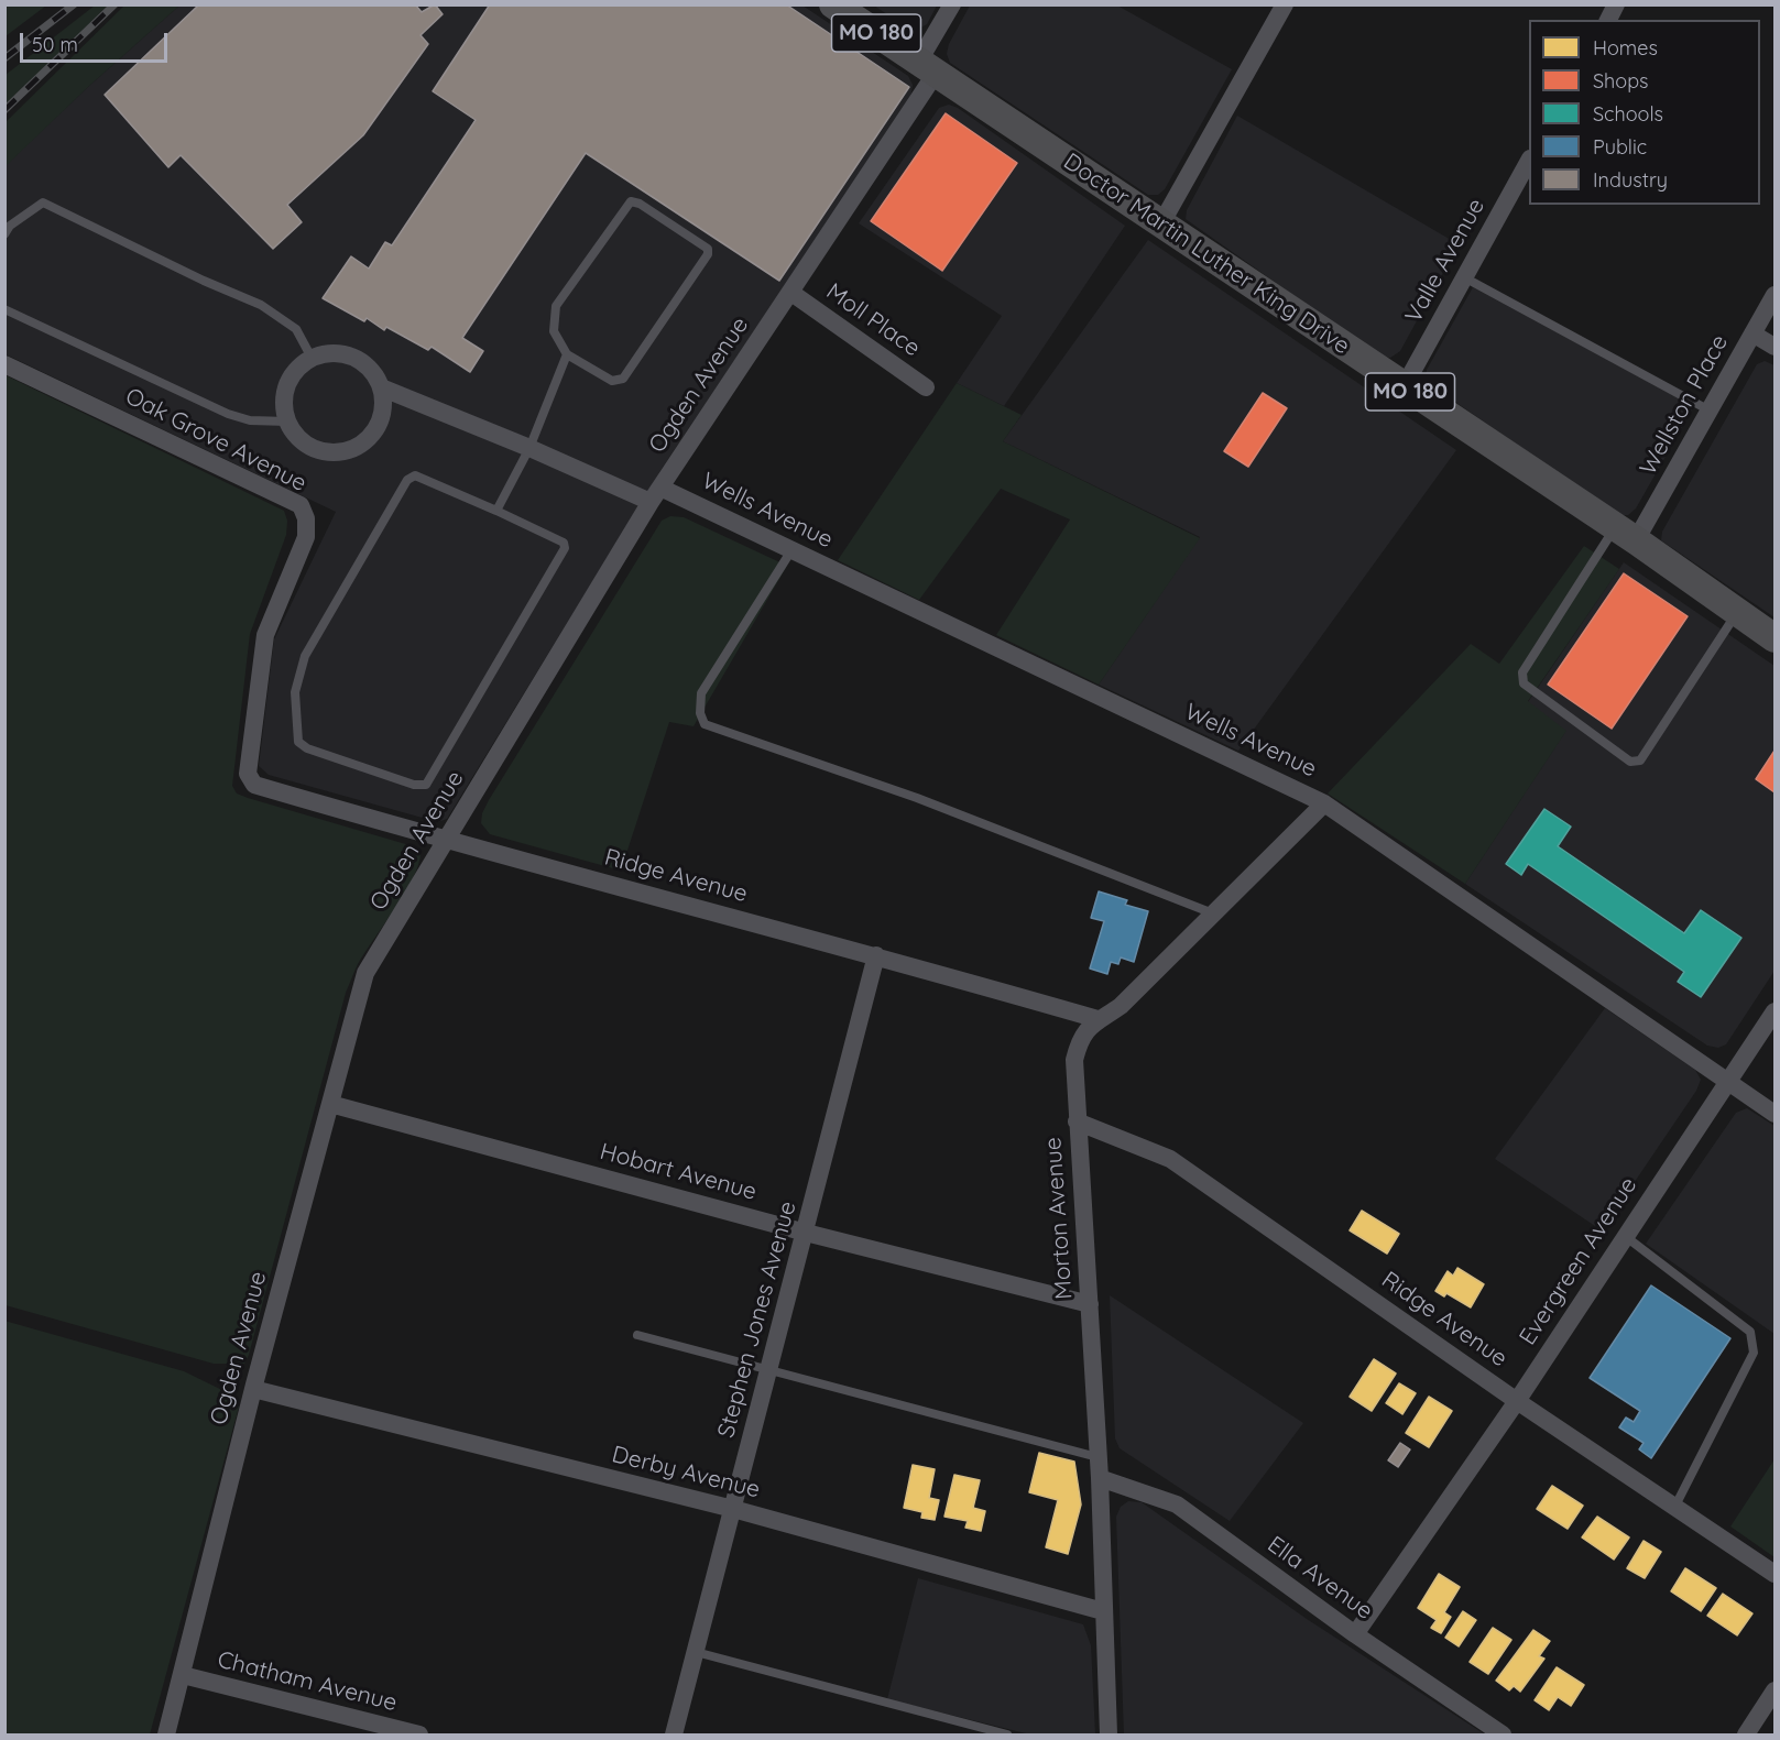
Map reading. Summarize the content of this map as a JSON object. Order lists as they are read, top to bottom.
{
  "streets": {
    "main road": ["MO 180", "Doctor Martin Luther King Drive"],
    "street": [
      "Valle Avenue",
      "Moll Place",
      "Ogden Avenue",
      "Wellston Place",
      "Oak Grove Avenue",
      "Wells Avenue",
      "Ridge Avenue",
      "Hobart Avenue",
      "Morton Avenue",
      "Evergreen Avenue",
      "Stephen Jones Avenue",
      "Derby Avenue",
      "Ella Avenue",
      "Chatham Avenue"
    ]
  },
  "crossings": [
    ["Doctor Martin Luther King Drive", "Valle Avenue"],
    ["Doctor Martin Luther King Drive", "Ogden Avenue"],
    ["Doctor Martin Luther King Drive", "Wellston Place"],
    ["Moll Place", "Ogden Avenue"],
    ["Ogden Avenue", "Wells Avenue"],
    ["Ogden Avenue", "Ridge Avenue"],
    ["Ogden Avenue", "Hobart Avenue"],
    ["Ogden Avenue", "Derby Avenue"],
    ["Ogden Avenue", "Chatham Avenue"],
    ["Oak Grove Avenue", "Ridge Avenue"],
    ["Wells Avenue", "Morton Avenue"],
    ["Wells Avenue", "Evergreen Avenue"],
    ["Ridge Avenue", "Morton Avenue"],
    ["Ridge Avenue", "Evergreen Avenue"],
    ["Ridge Avenue", "Stephen Jones Avenue"],
    ["Hobart Avenue", "Morton Avenue"],
    ["Hobart Avenue", "Stephen Jones Avenue"],
    ["Morton Avenue", "Derby Avenue"],
    ["Morton Avenue", "Ella Avenue"],
    ["Evergreen Avenue", "Ella Avenue"],
    ["Stephen Jones Avenue", "Derby Avenue"]
  ],
  "legend": [
    "Homes",
    "Shops",
    "Schools",
    "Public",
    "Industry"
  ],
  "scale_bar": "50 m"
}
